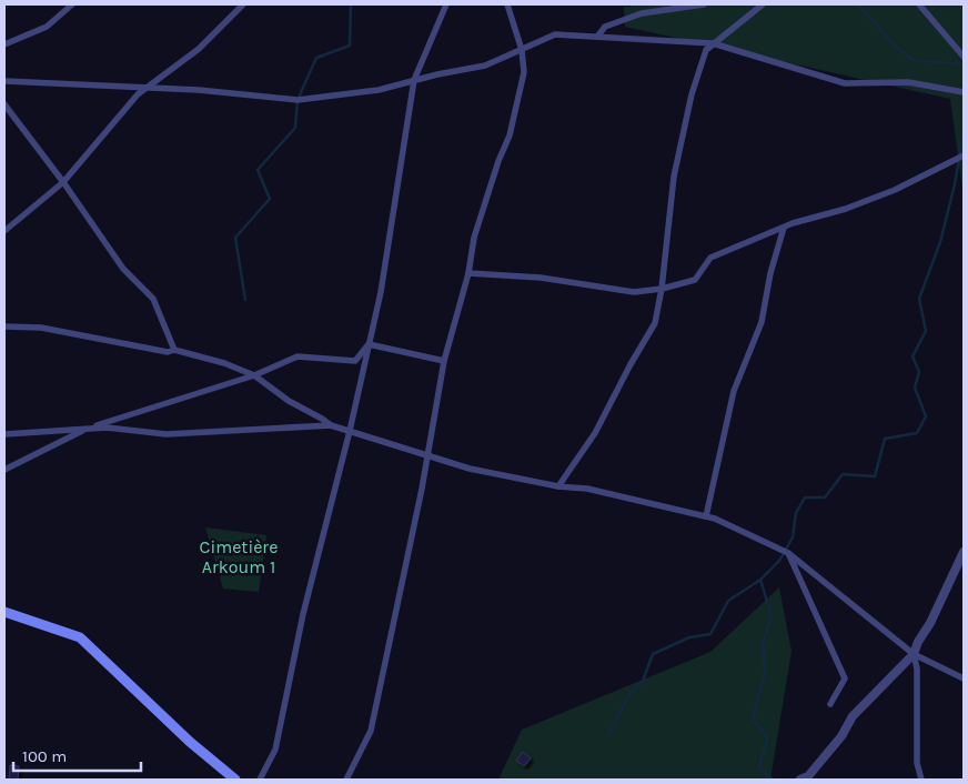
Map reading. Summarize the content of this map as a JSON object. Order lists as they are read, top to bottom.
{
  "parks": ["Cimetière Arkoum 1"],
  "scale_bar": "100 m"
}
